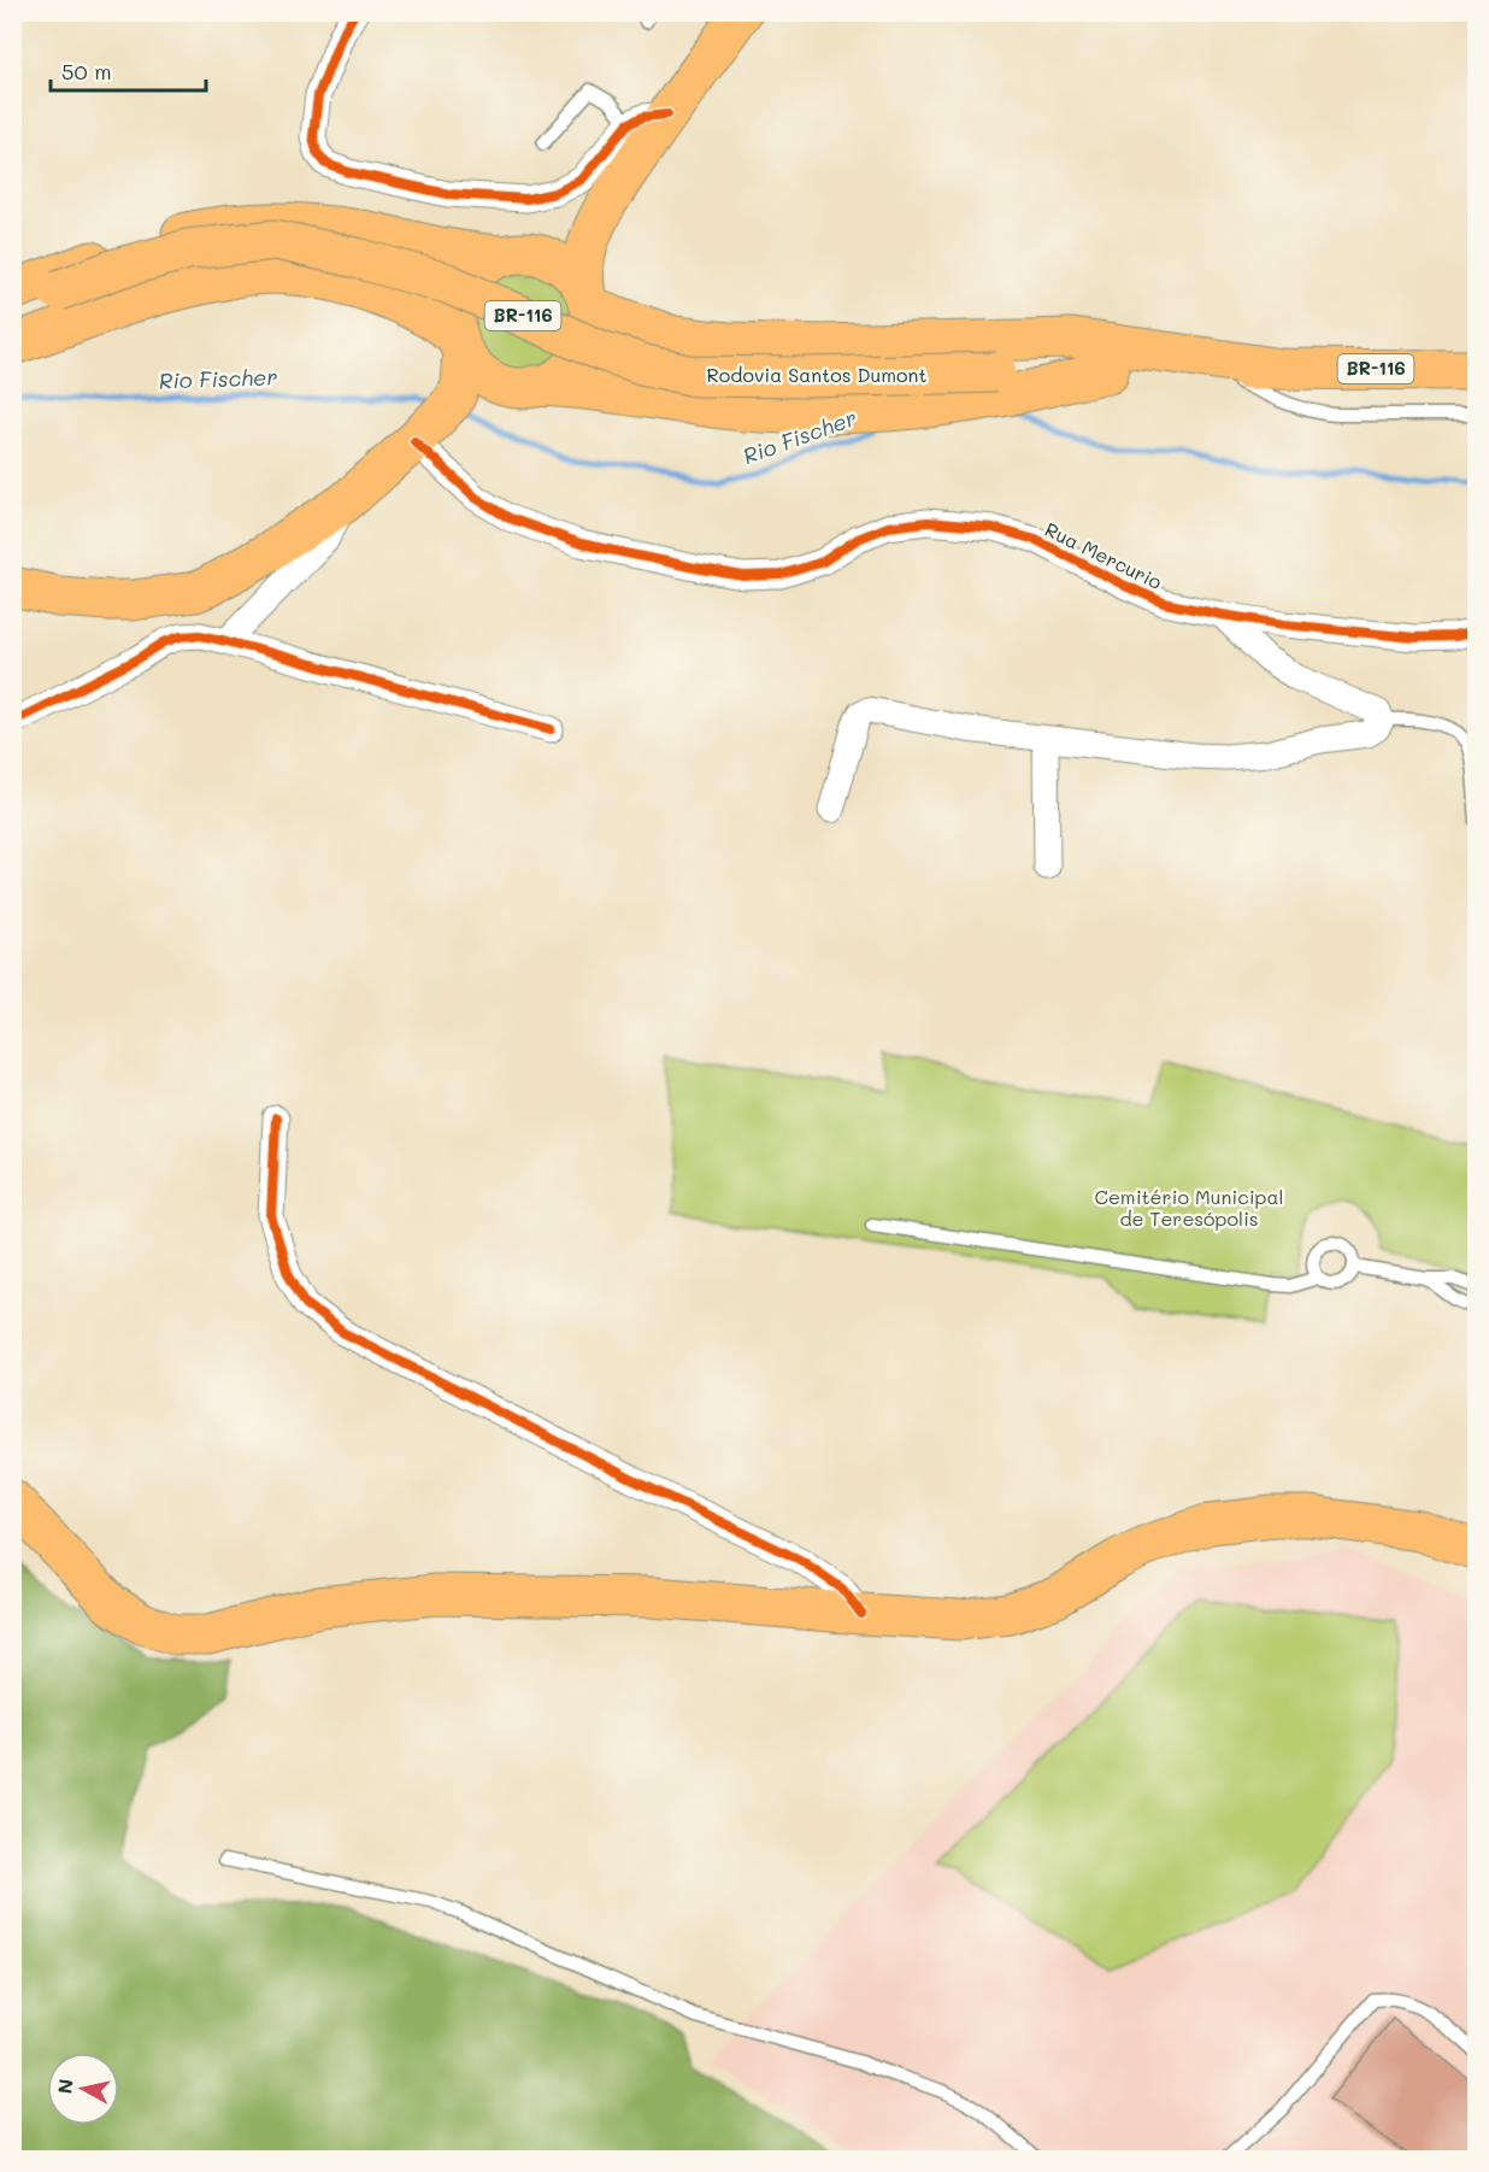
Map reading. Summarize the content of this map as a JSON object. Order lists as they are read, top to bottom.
{
  "streets": {
    "main road": ["BR-116", "Rodovia Santos Dumont"],
    "street": ["Rua Mercurio"]
  },
  "water": ["Rio Fischer"],
  "parks": ["Cemitério Municipal de Teresópolis"],
  "scale_bar": "50 m",
  "north": "left"
}
